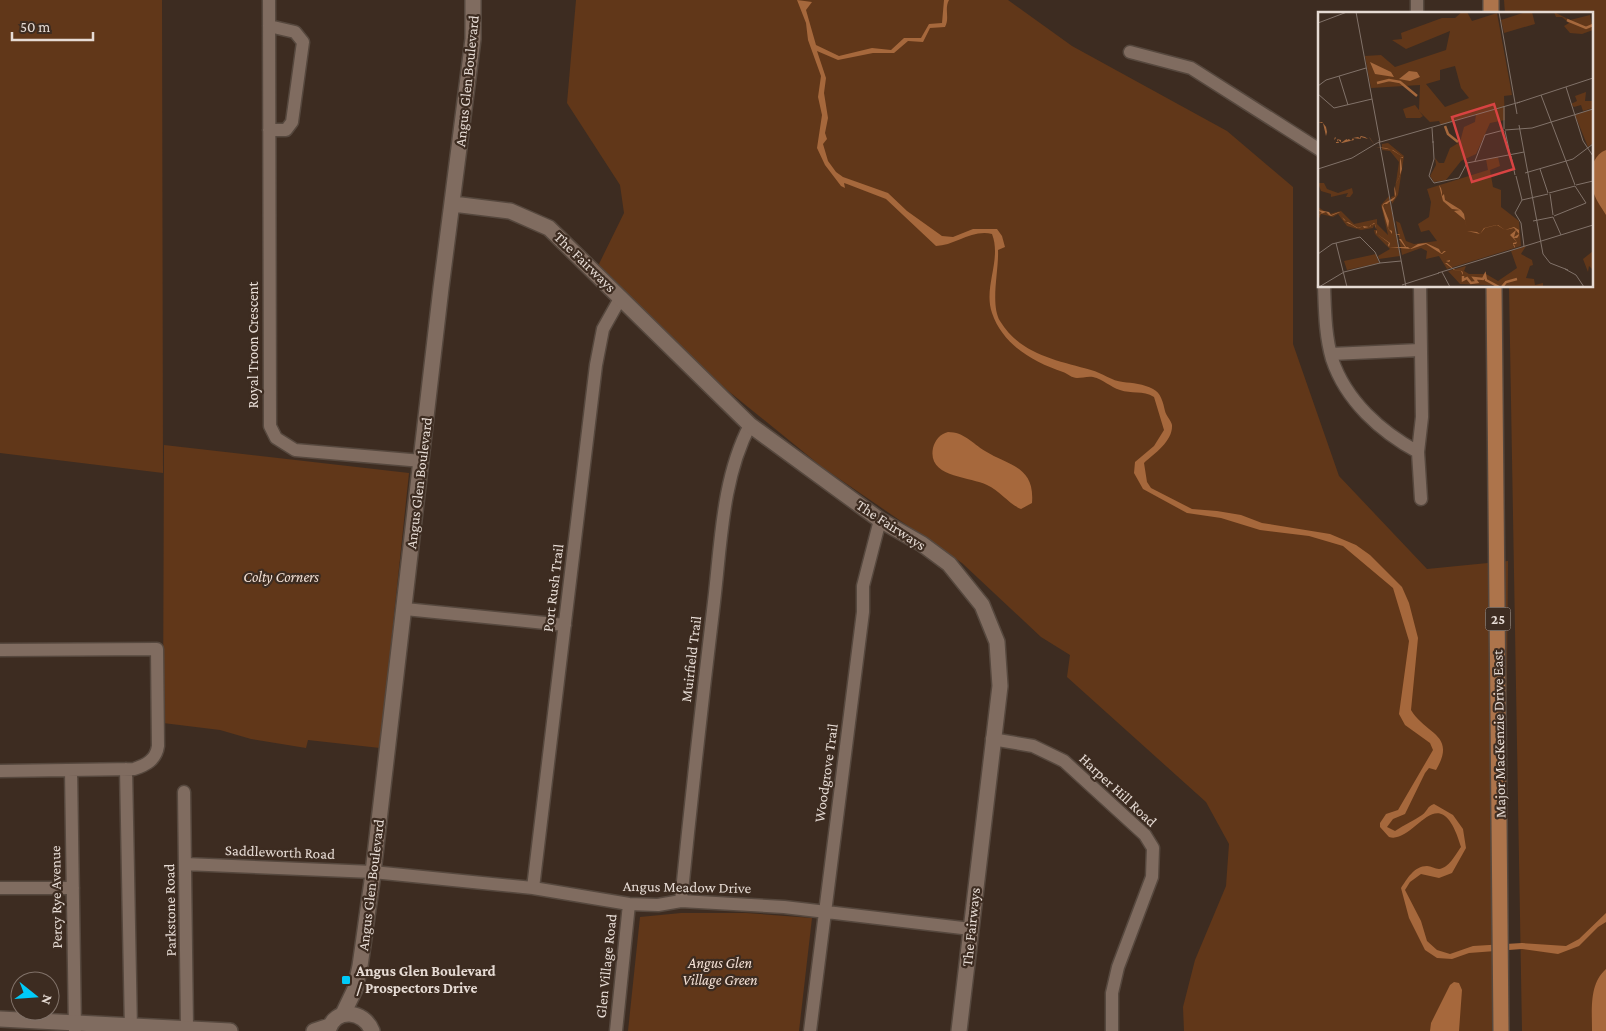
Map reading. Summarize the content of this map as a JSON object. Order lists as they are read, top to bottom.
{
  "streets": {
    "main road": ["25", "Major MacKenzie Drive East"],
    "street": [
      "Angus Glen Boulevard",
      "The Fairways",
      "Royal Troon Crescent",
      "Port Rush Trail",
      "Muirfield Trail",
      "Woodgrove Trail",
      "Harper Hill Road",
      "Saddleworth Road",
      "Angus Meadow Drive",
      "Percy Rye Avenue",
      "Parkstone Road",
      "Glen Village Road"
    ]
  },
  "crossings": [
    ["Angus Glen Boulevard", "The Fairways"],
    ["Angus Glen Boulevard", "Royal Troon Crescent"],
    ["Angus Glen Boulevard", "Saddleworth Road"],
    ["Angus Glen Boulevard", "Angus Meadow Drive"],
    ["The Fairways", "Port Rush Trail"],
    ["The Fairways", "Muirfield Trail"],
    ["The Fairways", "Woodgrove Trail"],
    ["The Fairways", "Harper Hill Road"],
    ["The Fairways", "Angus Meadow Drive"],
    ["Port Rush Trail", "Angus Meadow Drive"],
    ["Muirfield Trail", "Angus Meadow Drive"],
    ["Woodgrove Trail", "Angus Meadow Drive"],
    ["Saddleworth Road", "Angus Meadow Drive"],
    ["Saddleworth Road", "Parkstone Road"],
    ["Angus Meadow Drive", "Glen Village Road"]
  ],
  "parks": ["Colty Corners", "Angus Glen Village Green"],
  "places": {
    "transit": ["Angus Glen Boulevard / Prospectors Drive"]
  },
  "scale_bar": "50 m",
  "north": "right"
}
